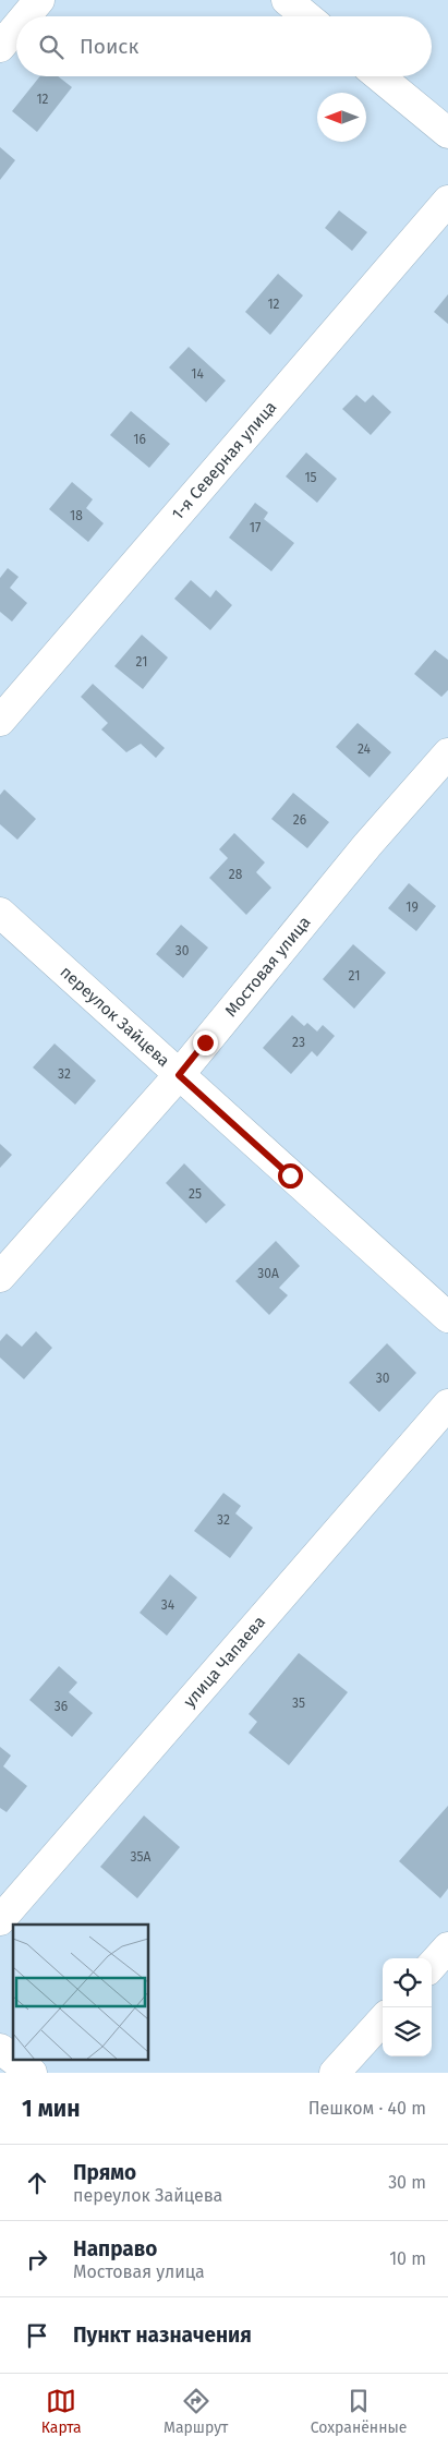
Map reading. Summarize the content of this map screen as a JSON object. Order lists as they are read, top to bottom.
{
  "streets": {
    "street": [
      "1-я Северная улица",
      "Мостовая улица",
      "переулок Зайцева",
      "улица Чапаева"
    ]
  },
  "crossings": [
    ["Мостовая улица", "переулок Зайцева"]
  ],
  "house_numbers": [
    "12",
    "12",
    "14",
    "16",
    "15",
    "18",
    "17",
    "21",
    "24",
    "26",
    "28",
    "19",
    "30",
    "21",
    "23",
    "32",
    "25",
    "30А",
    "30",
    "32",
    "34",
    "35",
    "36",
    "35А"
  ],
  "north": "left",
  "page": {
    "search": "Поиск",
    "heading": ["1 мин", "Пешком · 40 m"],
    "list": [
      ["Прямо", "переулок Зайцева", "30 m"],
      ["Направо", "Мостовая улица", "10 m"],
      "Пункт назначения"
    ],
    "nav": ["Карта", "Маршрут", "Сохранённые"]
  }
}
